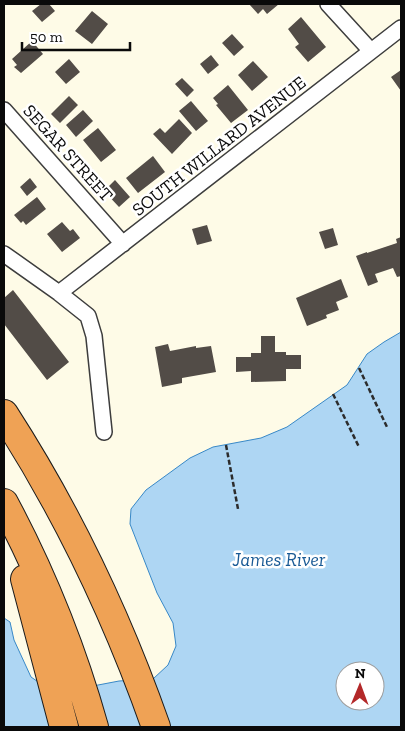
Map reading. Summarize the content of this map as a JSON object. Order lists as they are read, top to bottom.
{
  "streets": {
    "street": ["SOUTH WILLARD AVENUE", "SEGAR STREET"]
  },
  "crossings": [
    ["SOUTH WILLARD AVENUE", "SEGAR STREET"]
  ],
  "water": ["James River"],
  "scale_bar": "50 m",
  "north": "top"
}
